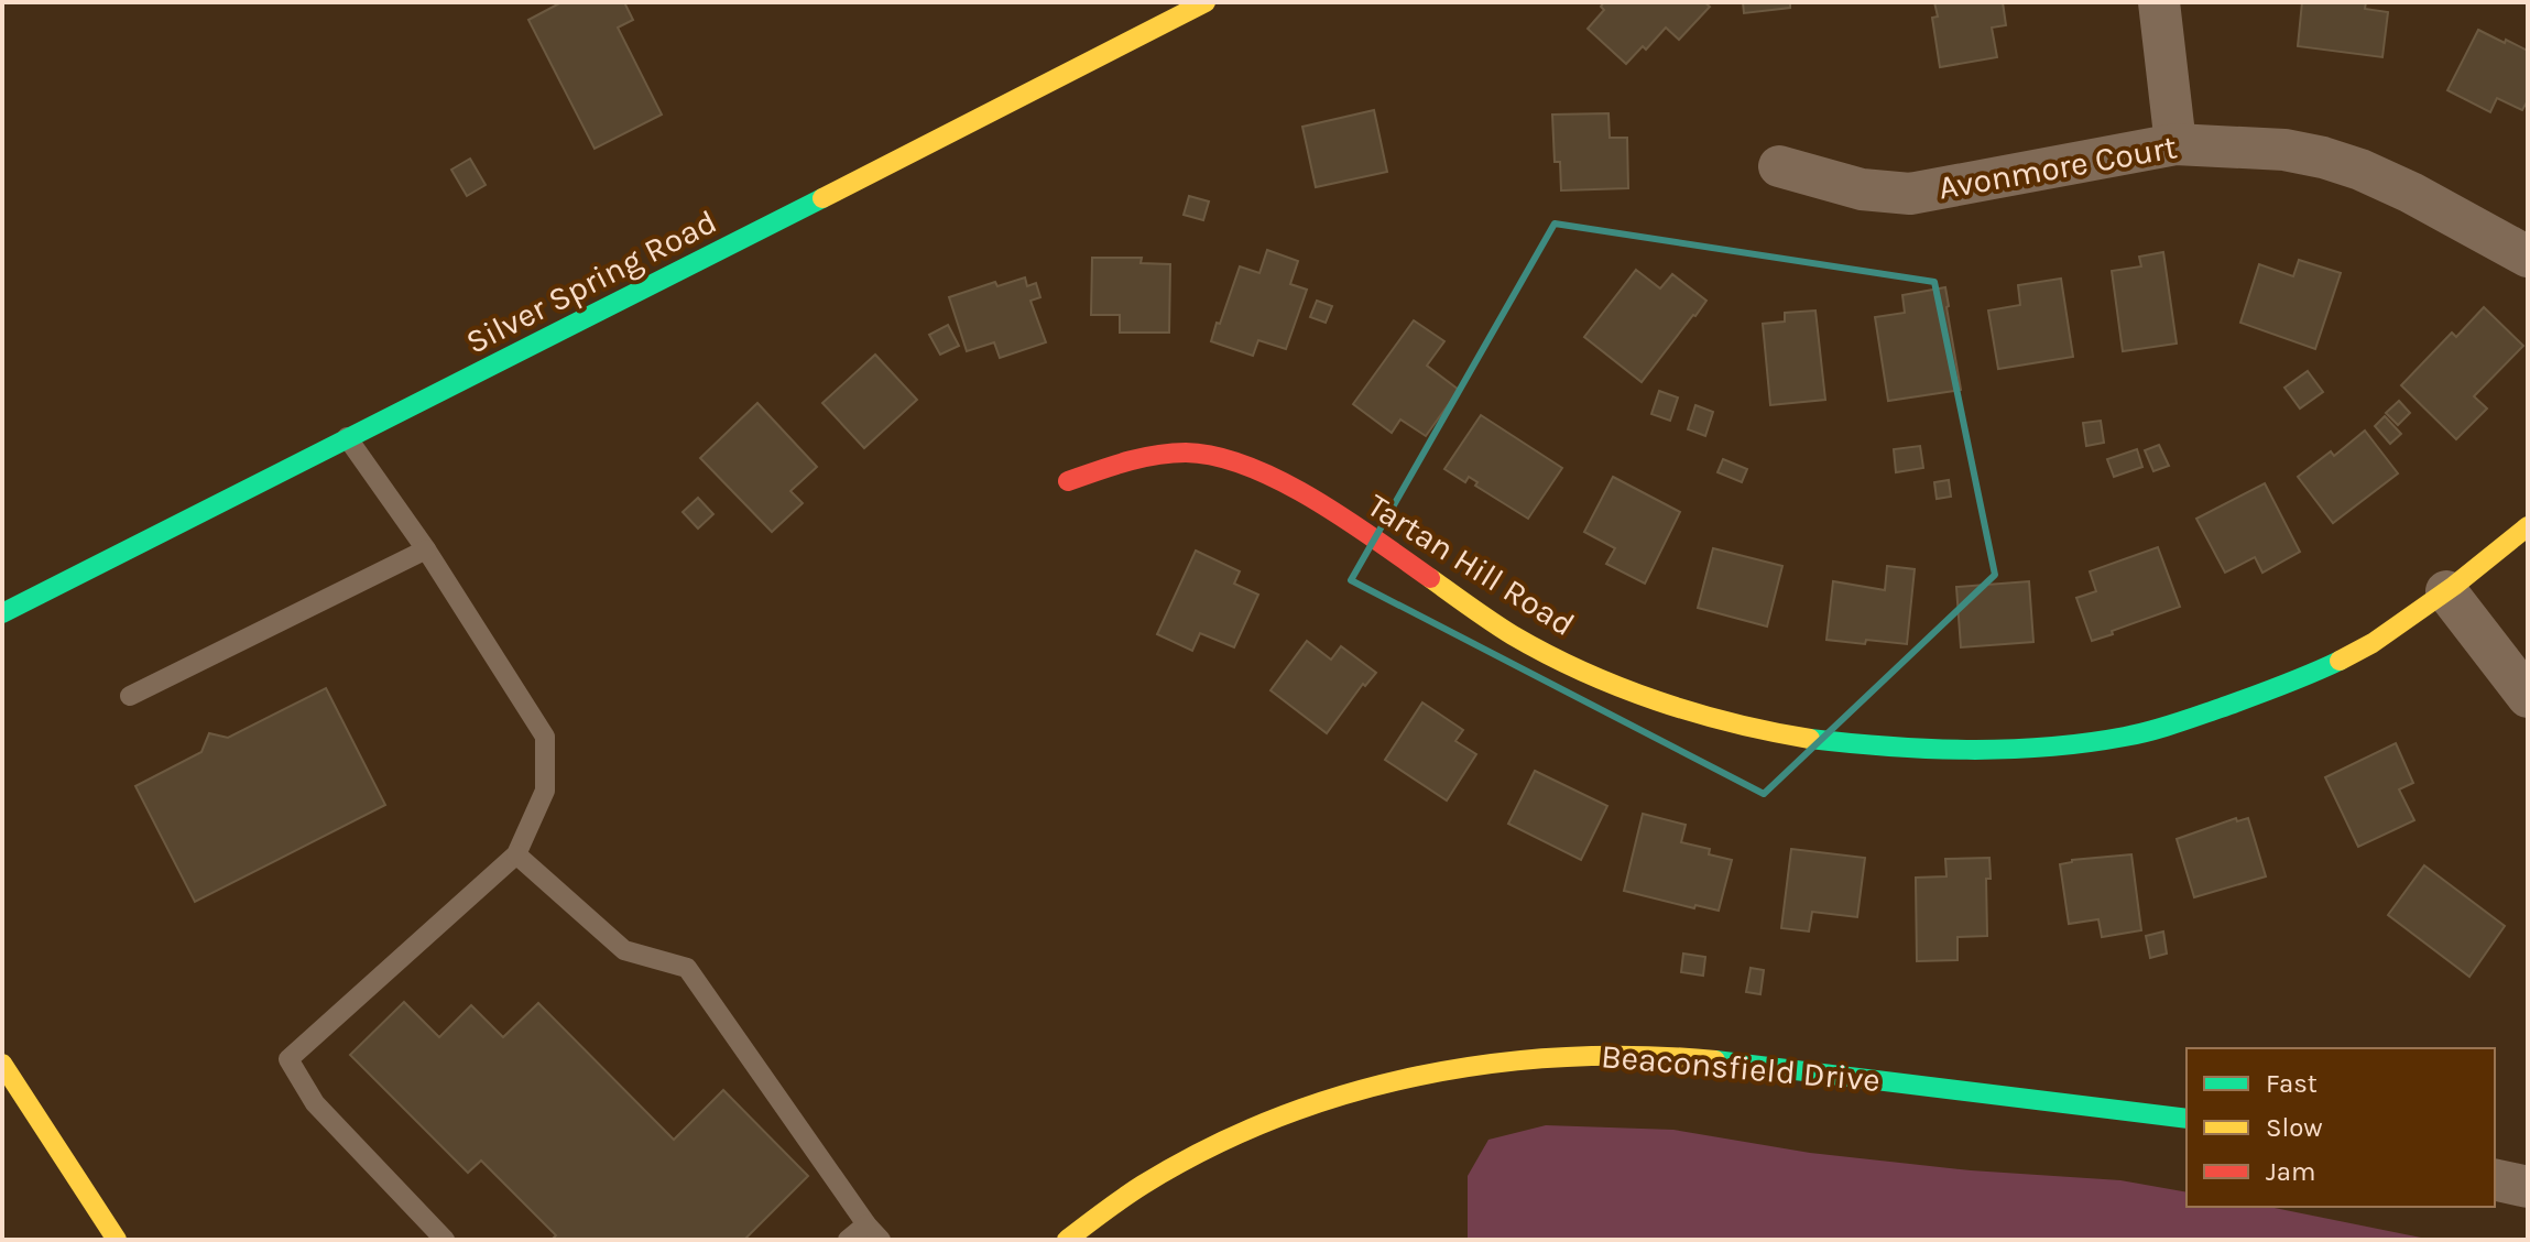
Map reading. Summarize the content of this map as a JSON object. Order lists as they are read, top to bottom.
{
  "streets": {
    "street": [
      "Avonmore Court",
      "Silver Spring Road",
      "Tartan Hill Road",
      "Beaconsfield Drive"
    ]
  },
  "legend": ["Fast", "Slow", "Jam"]
}
